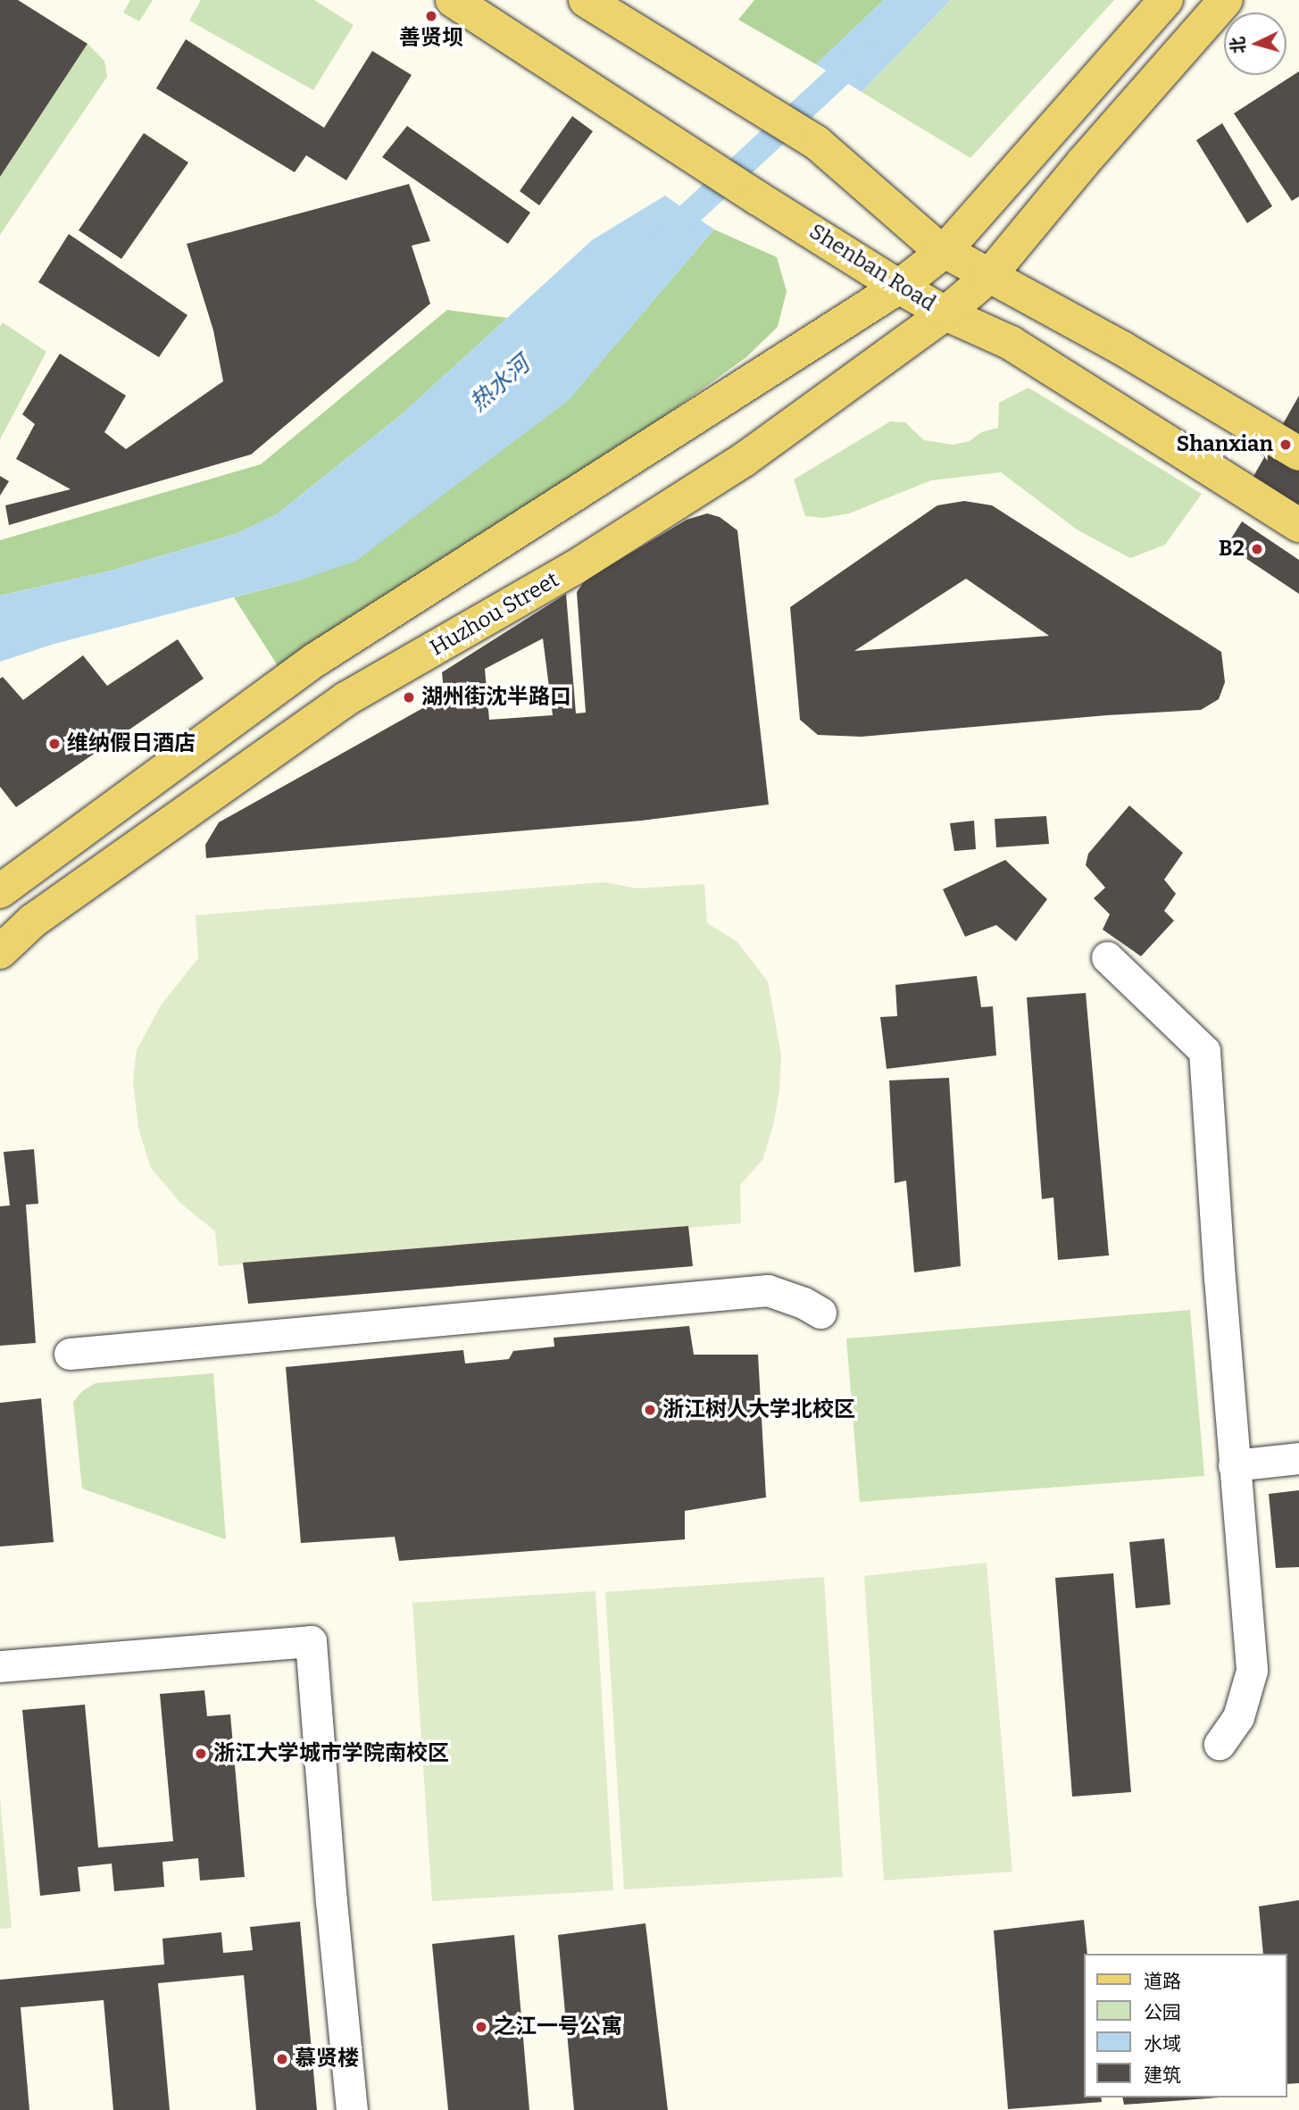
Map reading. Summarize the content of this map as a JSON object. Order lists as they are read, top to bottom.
{
  "streets": {
    "main road": ["Shenban Road", "Huzhou Street"]
  },
  "crossings": [
    ["Shenban Road", "Huzhou Street"]
  ],
  "water": ["热水河"],
  "places": [
    "善贤坝",
    "Shanxian",
    "B2",
    "湖州街沈半路口",
    "维纳假日酒店",
    "浙江树人大学北校区",
    "浙江大学城市学院南校区",
    "之江一号公寓",
    "慕贤楼"
  ],
  "legend": [
    "道路",
    "公园",
    "水域",
    "建筑"
  ],
  "north": "left"
}
